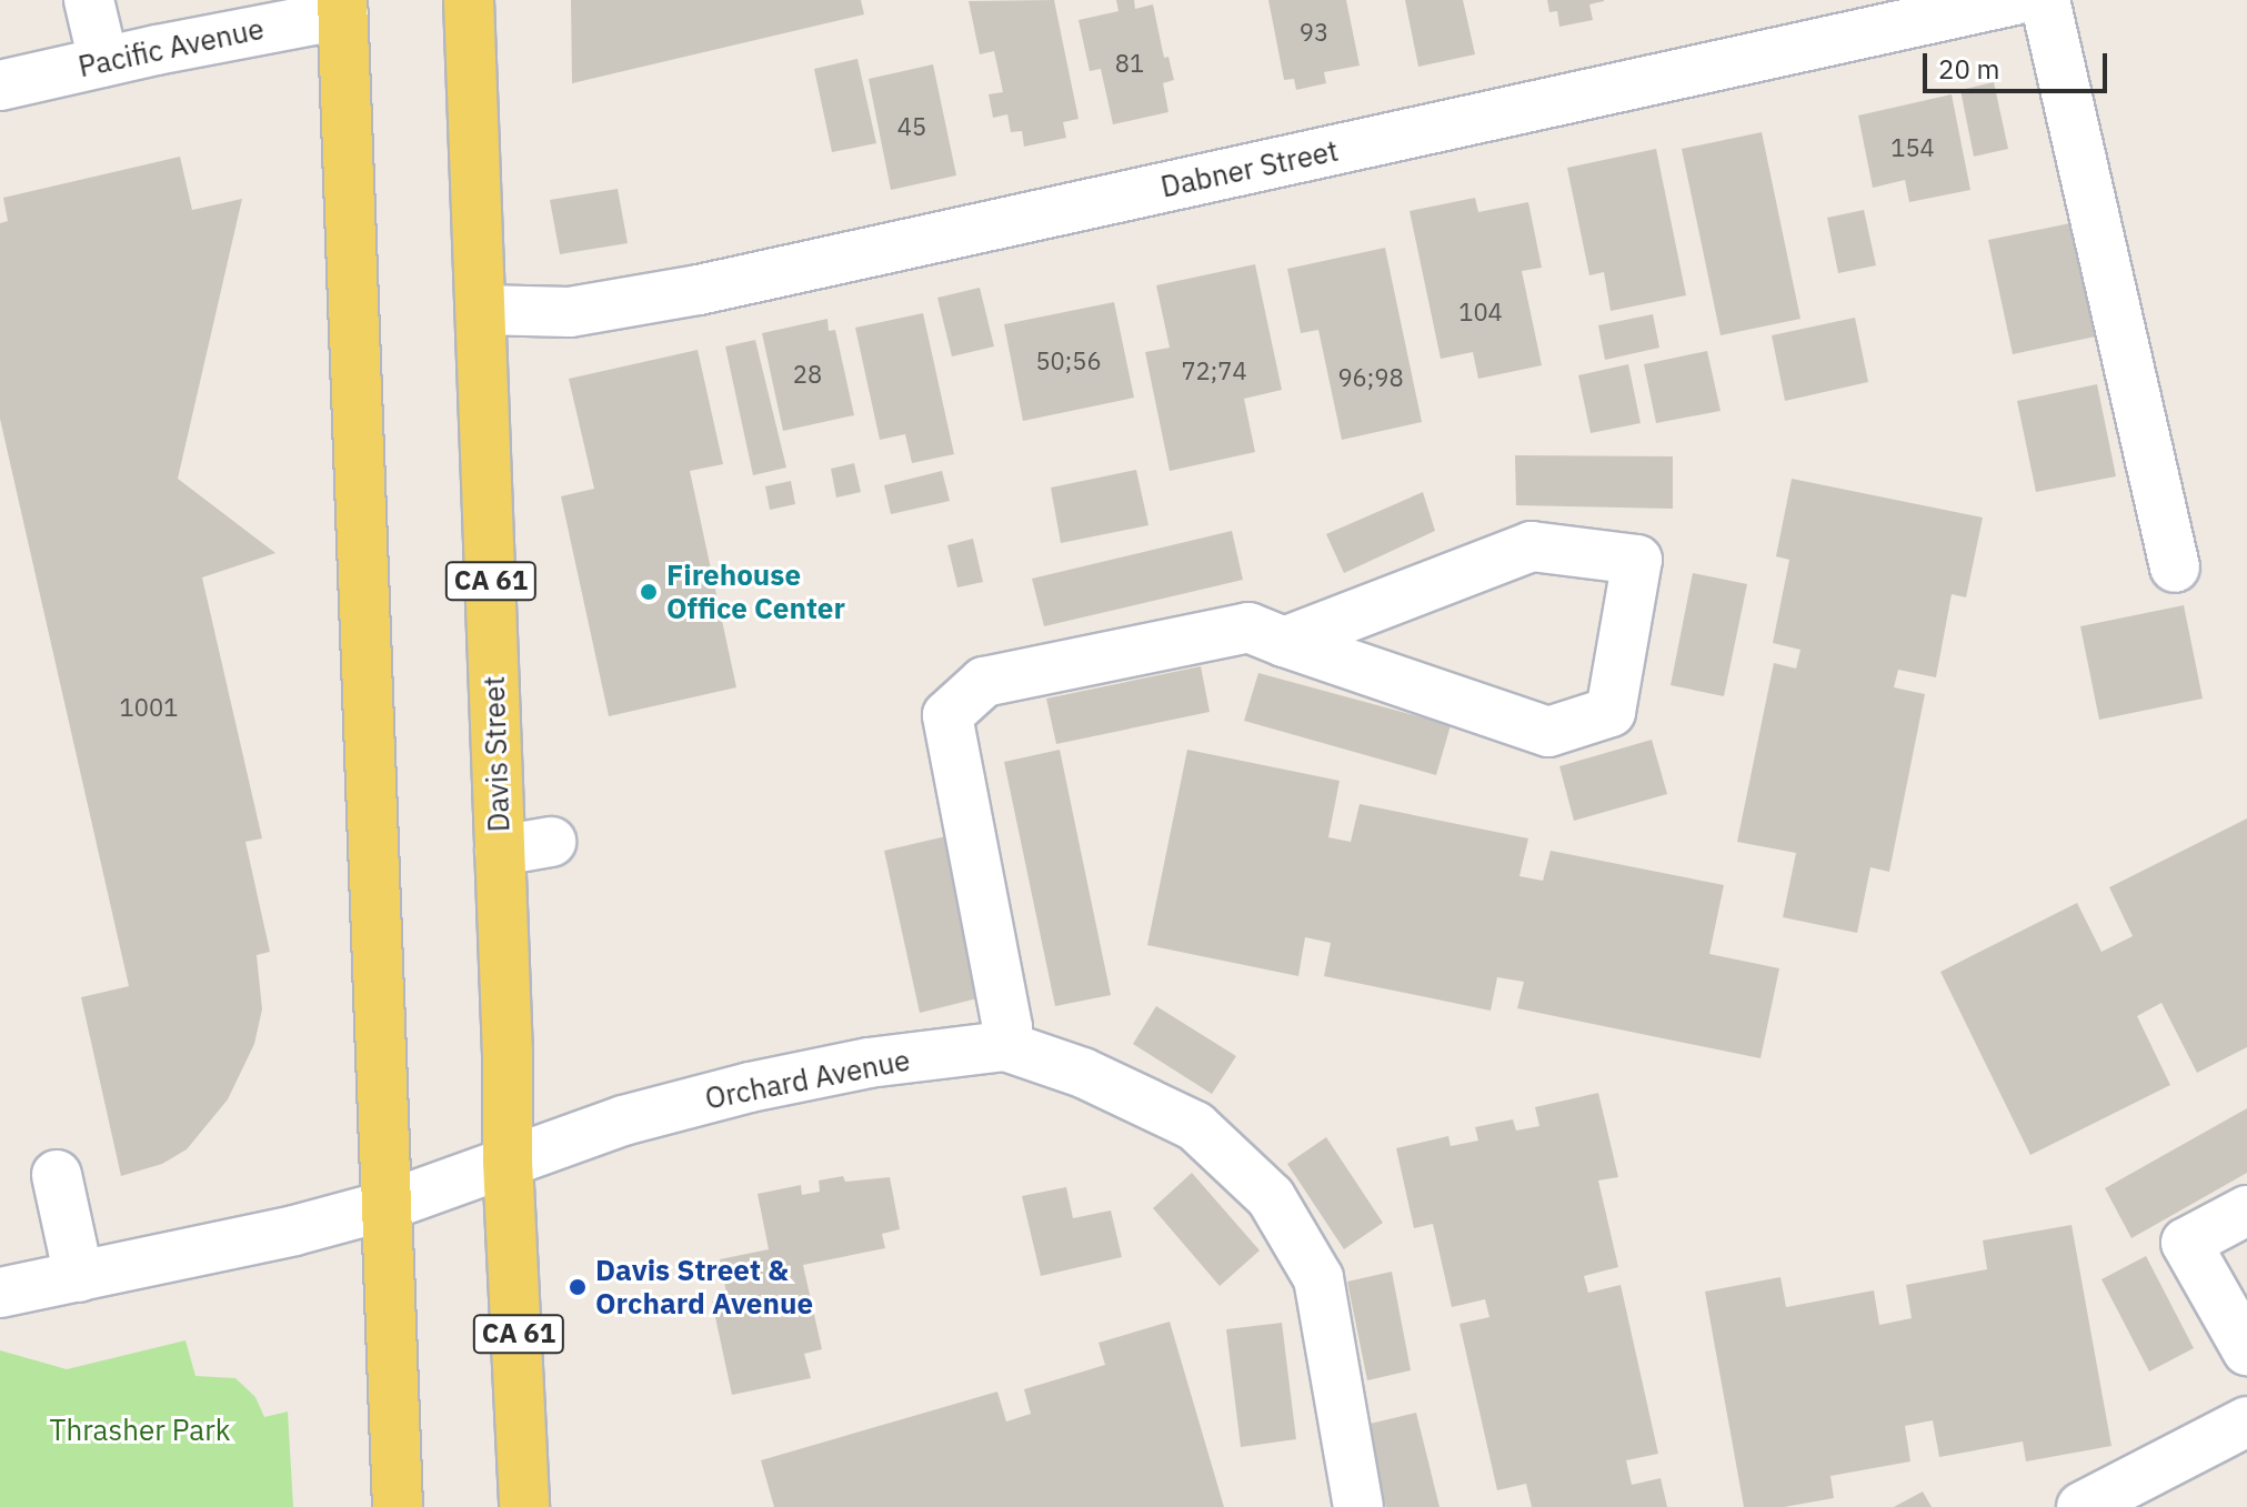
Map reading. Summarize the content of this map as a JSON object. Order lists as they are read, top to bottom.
{
  "streets": {
    "main road": ["CA 61", "Davis Street"],
    "street": ["Pacific Avenue", "Dabner Street", "Orchard Avenue"]
  },
  "crossings": [
    ["Dabner Street", "Davis Street"],
    ["Davis Street", "Orchard Avenue"]
  ],
  "parks": ["Thrasher Park"],
  "places": ["Firehouse Office Center", "Davis Street & Orchard Avenue"],
  "house_numbers": [
    "93",
    "81",
    "45",
    "154",
    "104",
    "50;56",
    "72;74",
    "28",
    "96;98",
    "1001"
  ],
  "scale_bar": "20 m"
}
